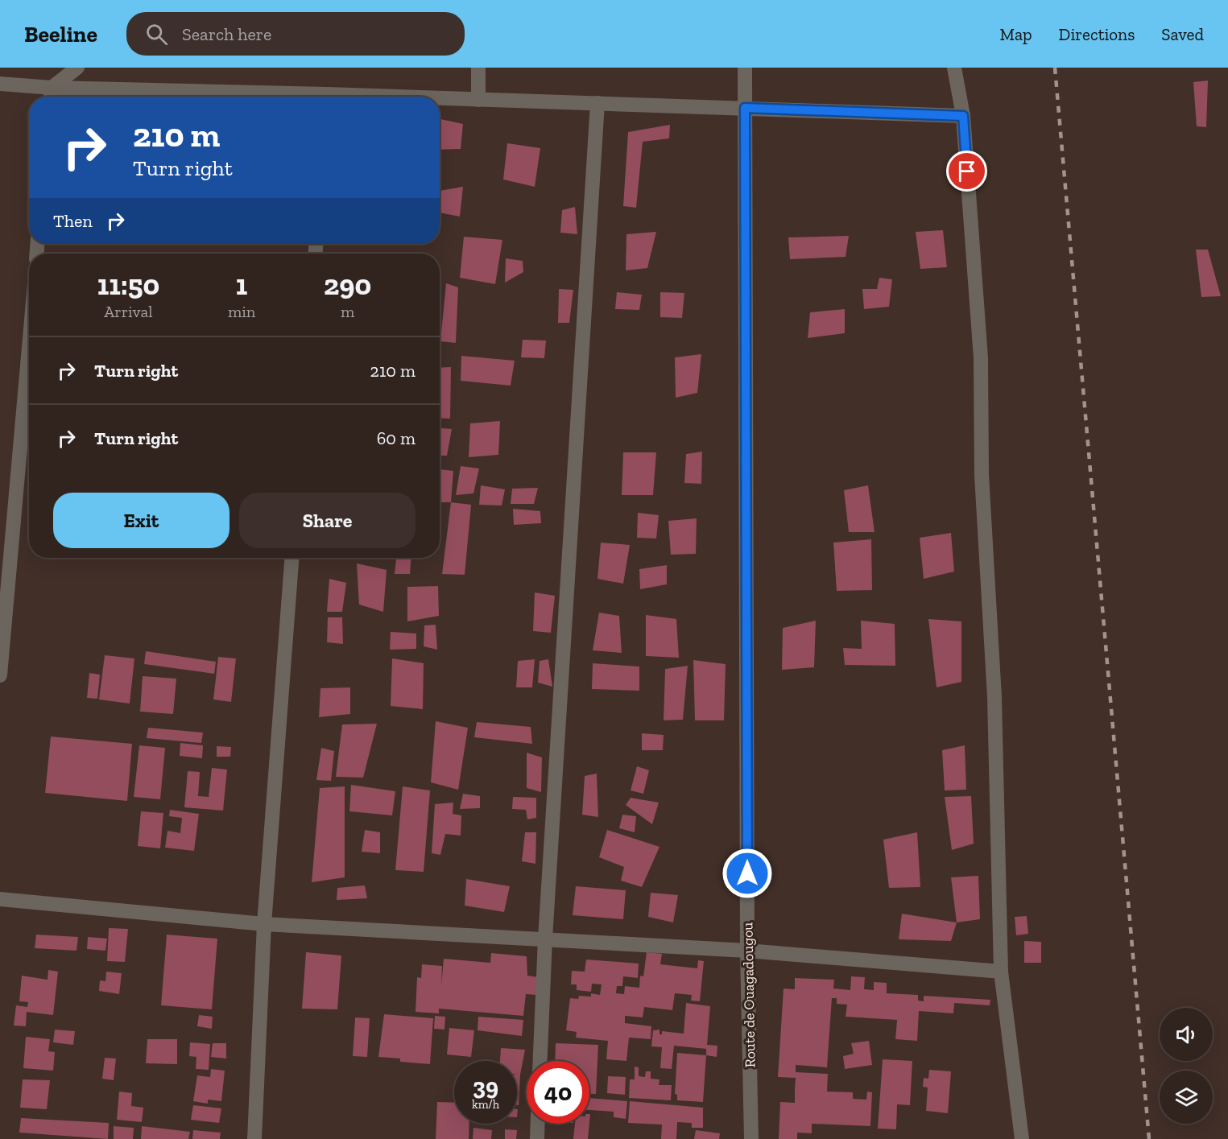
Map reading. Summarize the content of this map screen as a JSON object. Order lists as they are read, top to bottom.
{
  "streets": {
    "street": ["Route de Ouagadougou"]
  },
  "page": {
    "header": "Beeline",
    "search": "Search here",
    "nav": ["Map", "Directions", "Saved"],
    "turn": ["210 m", "Turn right"],
    "then": "Then",
    "eta": [
      "11:50",
      "Arrival",
      "1",
      "min",
      "290",
      "m"
    ],
    "list": [
      {
        "name": "Turn right",
        "value": "210 m"
      },
      {
        "name": "Turn right",
        "value": "60 m"
      }
    ],
    "buttons": ["Exit", "Share"],
    "speed": "39 km/h",
    "limit": "40"
  }
}
